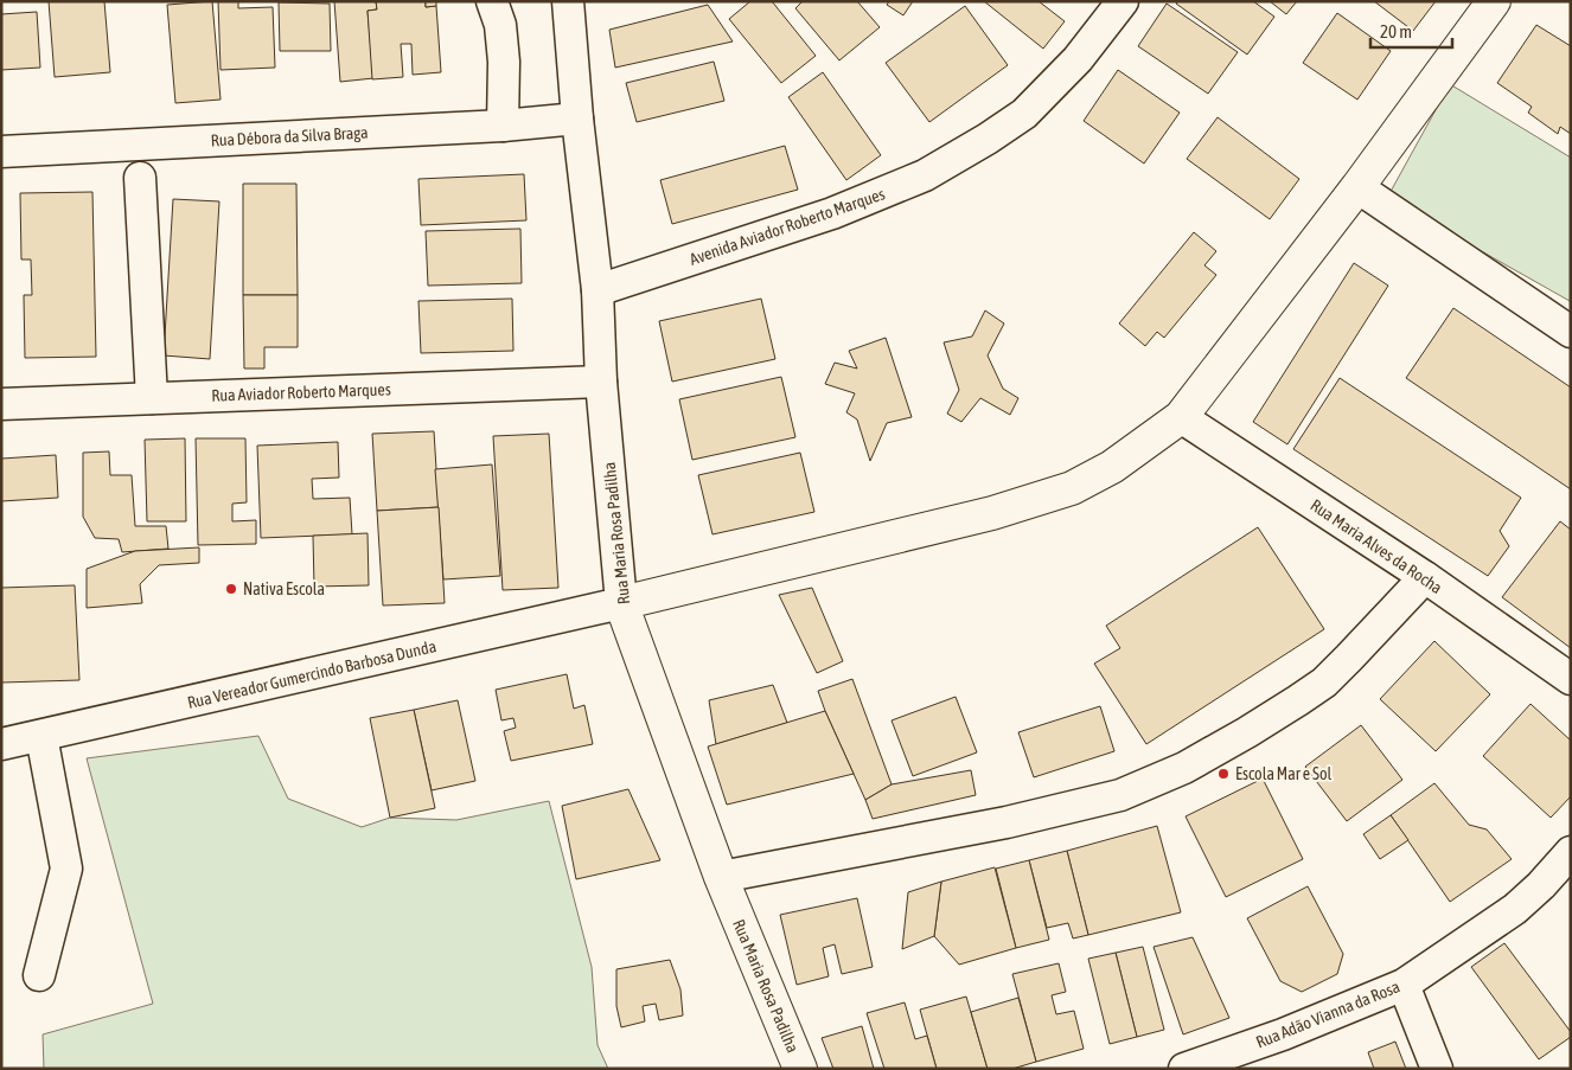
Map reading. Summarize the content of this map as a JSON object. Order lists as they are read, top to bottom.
{
  "streets": {
    "main road": ["Rua Maria Rosa Padilha"],
    "street": [
      "Rua Débora da Silva Braga",
      "Avenida Aviador Roberto Marques",
      "Rua Aviador Roberto Marques",
      "Rua Maria Alves da Rocha",
      "Rua Vereador Gumercindo Barbosa Dunda",
      "Rua Adão Vianna da Rosa"
    ]
  },
  "crossings": [
    ["Rua Débora da Silva Braga", "Rua Maria Rosa Padilha"],
    ["Avenida Aviador Roberto Marques", "Rua Maria Rosa Padilha"],
    ["Rua Aviador Roberto Marques", "Rua Maria Rosa Padilha"],
    ["Rua Maria Rosa Padilha", "Rua Vereador Gumercindo Barbosa Dunda"]
  ],
  "places": ["Nativa Escola", "Escola Mar e Sol"],
  "scale_bar": "20 m"
}
